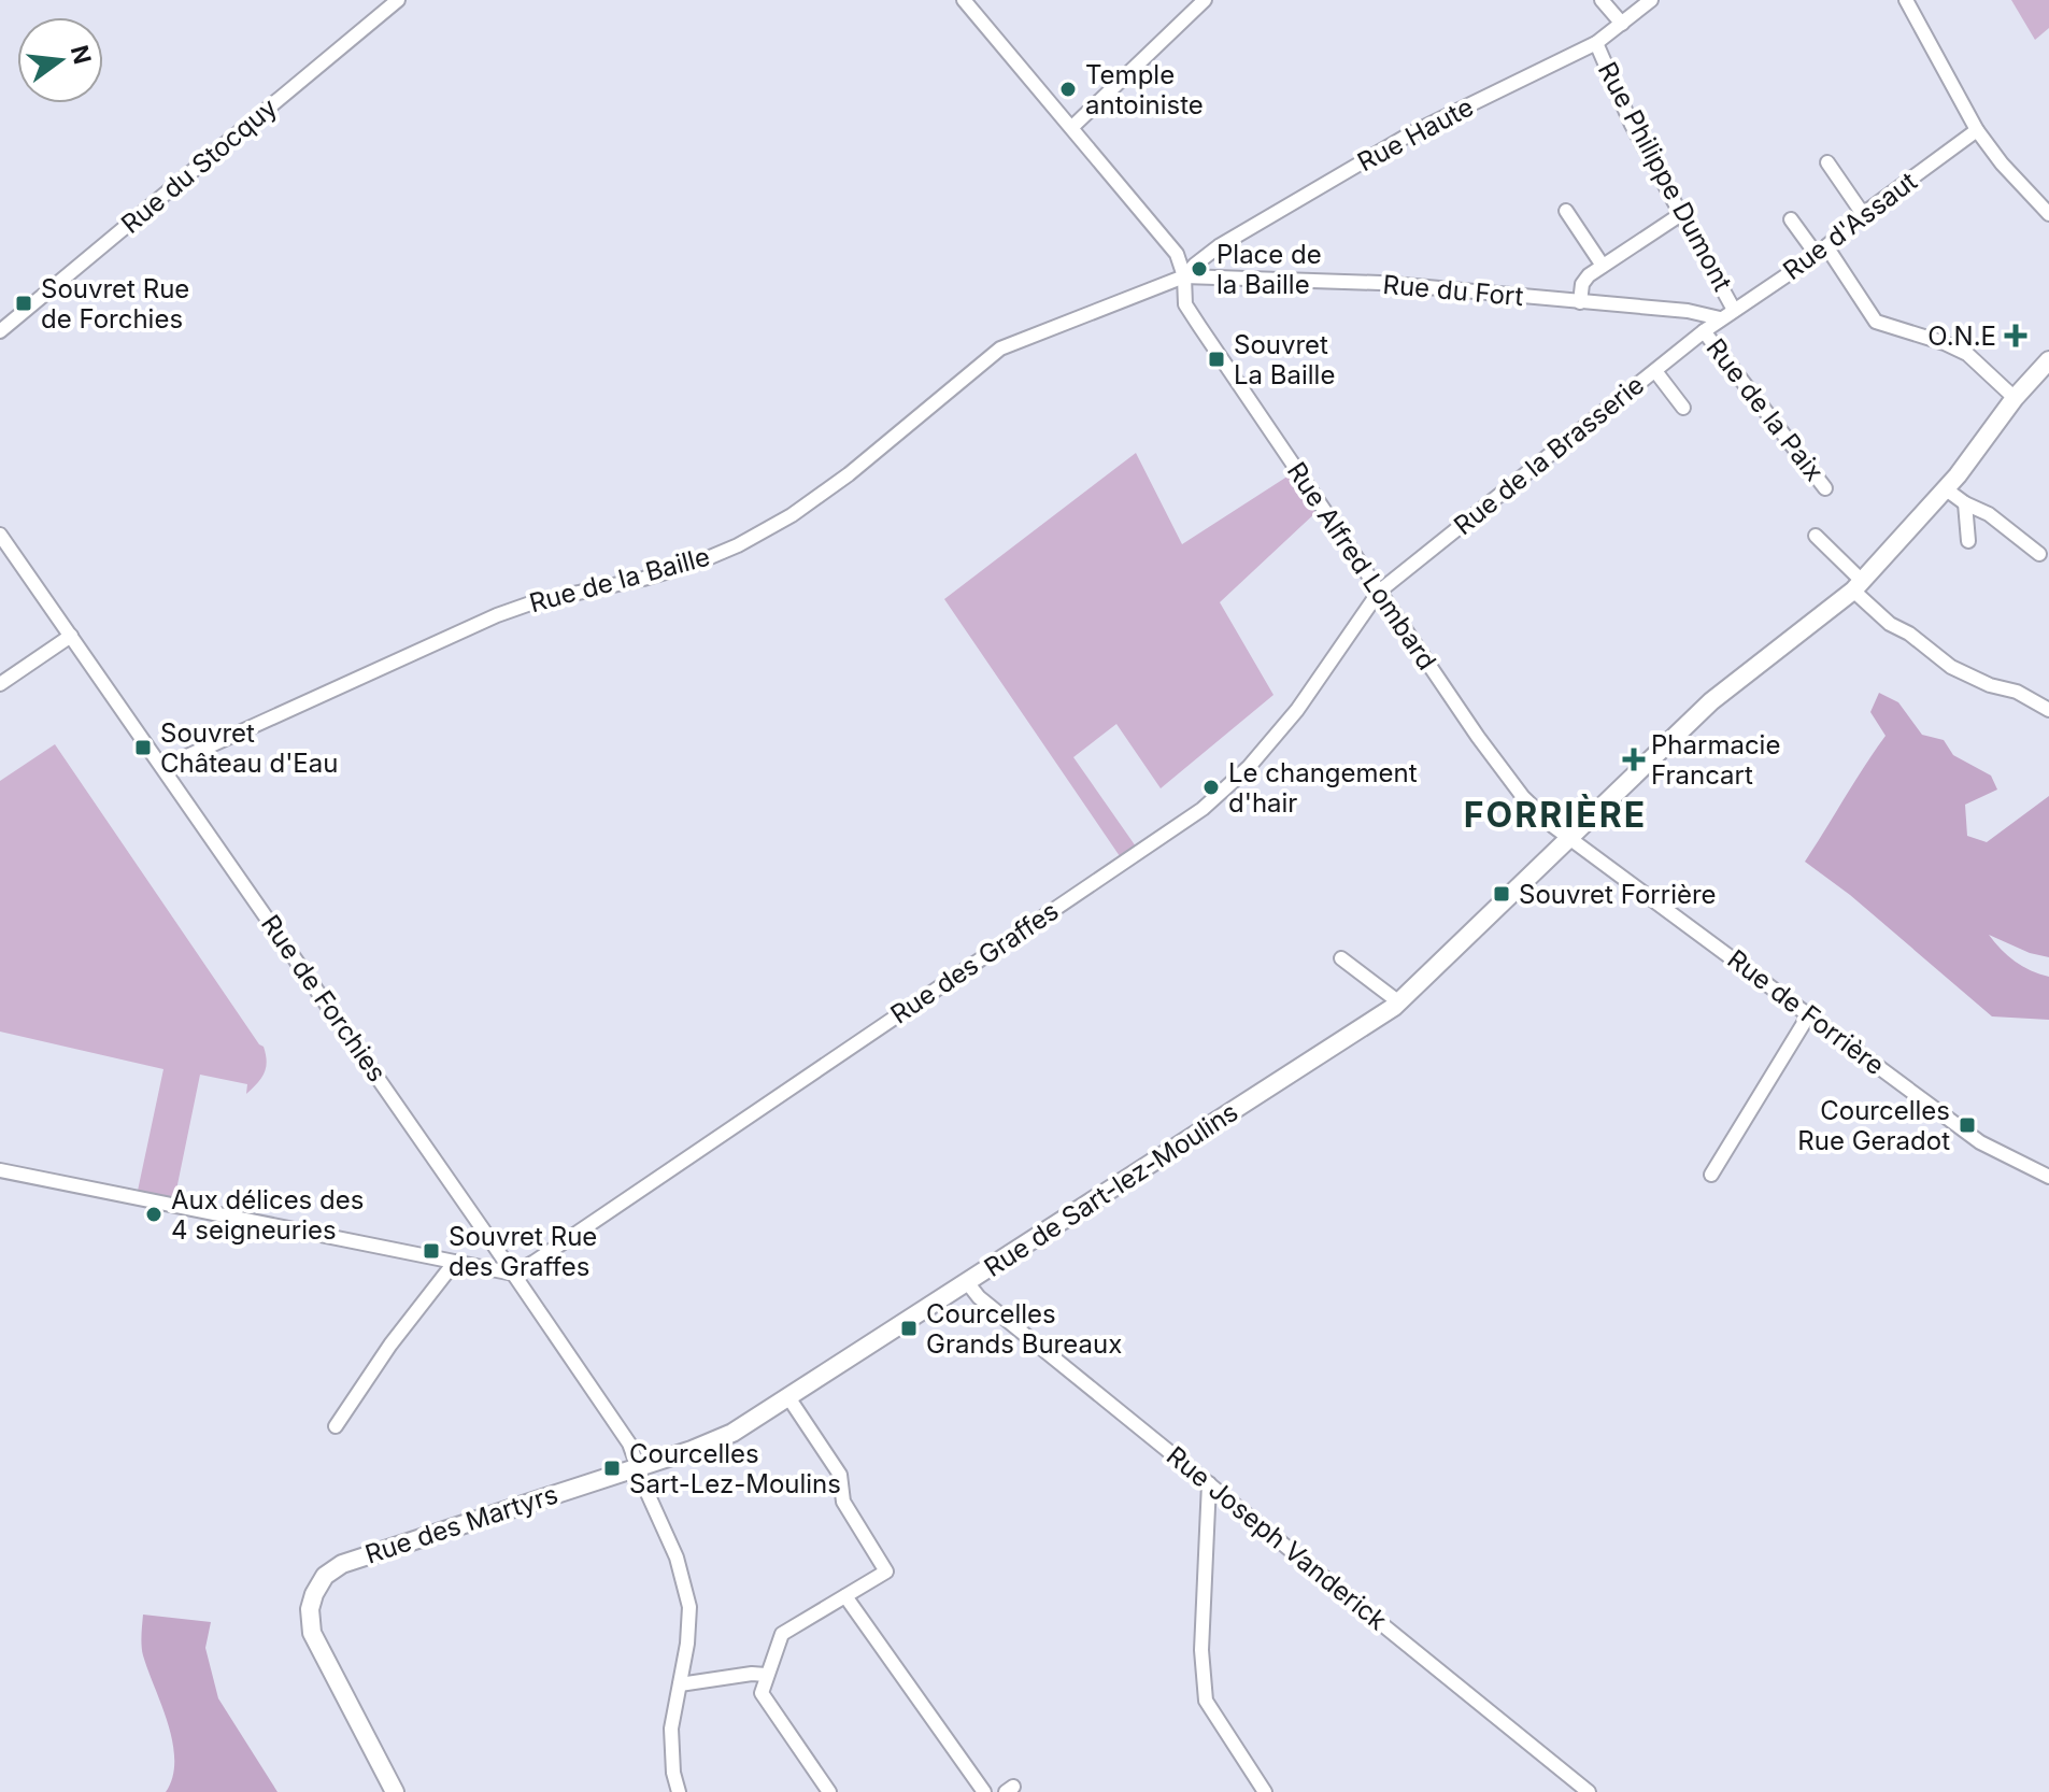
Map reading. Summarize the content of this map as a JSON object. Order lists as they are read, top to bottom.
{
  "streets": {
    "main road": ["Rue de Sart-lez-Moulins", "Rue des Martyrs"],
    "street": [
      "Rue Haute",
      "Rue du Stocquy",
      "Rue Philippe Dumont",
      "Rue d'Assaut",
      "Rue du Fort",
      "Rue de la Paix",
      "Rue de la Brasserie",
      "Rue Alfred Lombard",
      "Rue de la Baille",
      "Rue des Graffes",
      "Rue de Forchies",
      "Rue de Forrière",
      "Rue Joseph Vanderick"
    ]
  },
  "crossings": [
    ["Rue Haute", "Rue Philippe Dumont"],
    ["Rue Haute", "Rue du Fort"],
    ["Rue Haute", "Rue Alfred Lombard"],
    ["Rue Haute", "Rue de la Baille"],
    ["Rue Philippe Dumont", "Rue d'Assaut"],
    ["Rue d'Assaut", "Rue du Fort"],
    ["Rue d'Assaut", "Rue de la Brasserie"],
    ["Rue du Fort", "Rue de la Brasserie"],
    ["Rue du Fort", "Rue Alfred Lombard"],
    ["Rue du Fort", "Rue de la Baille"],
    ["Rue de la Paix", "Rue de la Brasserie"],
    ["Rue de la Brasserie", "Rue Alfred Lombard"],
    ["Rue de la Brasserie", "Rue des Graffes"],
    ["Rue Alfred Lombard", "Rue de la Baille"],
    ["Rue Alfred Lombard", "Rue des Graffes"],
    ["Rue Alfred Lombard", "Rue de Forrière"],
    ["Rue Alfred Lombard", "Rue de Sart-lez-Moulins"],
    ["Rue de la Baille", "Rue de Forchies"],
    ["Rue des Graffes", "Rue de Forchies"],
    ["Rue de Forchies", "Rue de Sart-lez-Moulins"],
    ["Rue de Forchies", "Rue des Martyrs"],
    ["Rue de Forrière", "Rue de Sart-lez-Moulins"],
    ["Rue de Sart-lez-Moulins", "Rue des Martyrs"],
    ["Rue de Sart-lez-Moulins", "Rue Joseph Vanderick"]
  ],
  "districts": ["FORRIÈRE"],
  "places": {
    "other": [
      "Temple antoiniste",
      "Place de la Baille",
      "Le changement d'hair",
      "Aux délices des 4 seigneuries"
    ],
    "transit": [
      "Souvret Rue de Forchies",
      "Souvret La Baille",
      "Souvret Château d'Eau",
      "Souvret Forrière",
      "Courcelles Rue Geradot",
      "Souvret Rue des Graffes",
      "Courcelles Grands Bureaux",
      "Courcelles Sart-Lez-Moulins"
    ],
    "health": ["O.N.E", "Pharmacie Francart"]
  },
  "north": "right"
}
